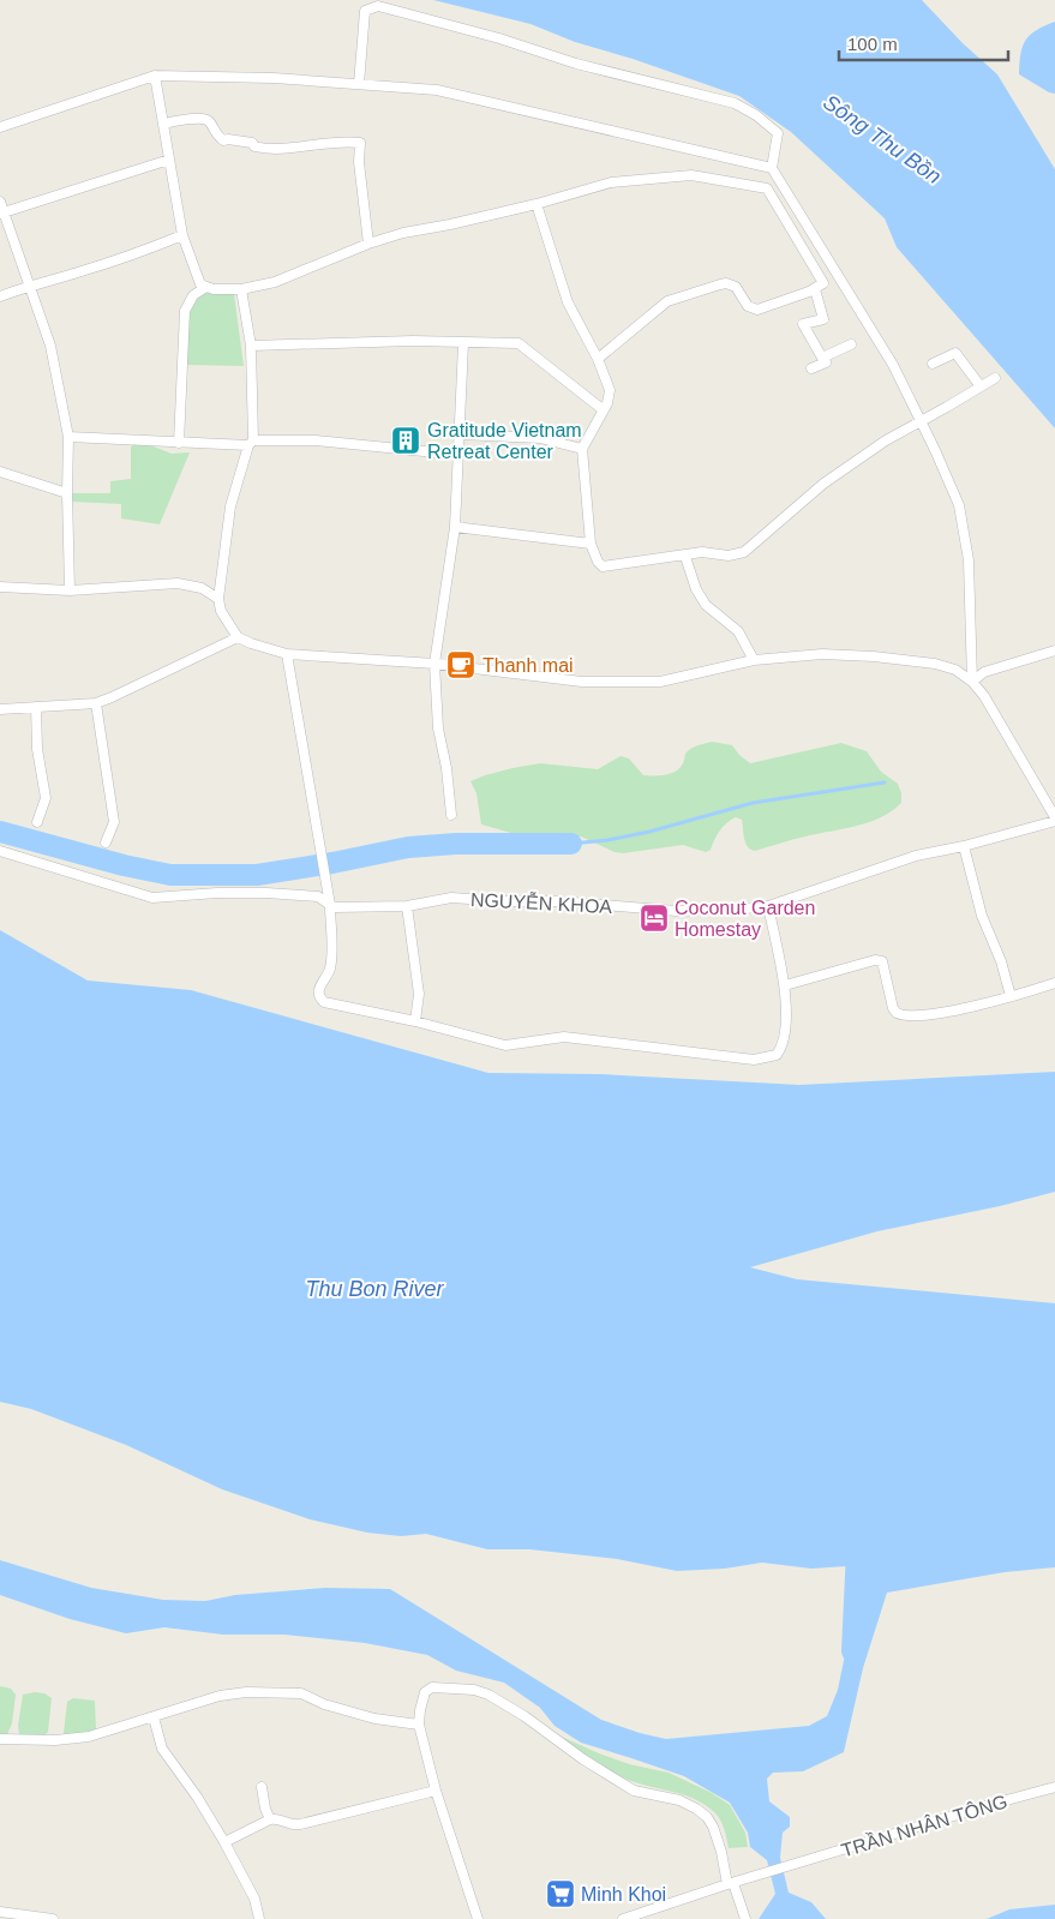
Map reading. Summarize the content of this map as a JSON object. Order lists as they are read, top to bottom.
{
  "streets": {
    "street": ["NGUYỄN KHOA", "TRẦN NHÂN TÔNG"]
  },
  "water": ["Sông Thu Bồn", "Thu Bon River"],
  "places": {
    "building": ["Gratitude Vietnam Retreat Center"],
    "cafe": ["Thanh mai"],
    "hotel": ["Coconut Garden Homestay"],
    "supermarket": ["Minh Khoi"]
  },
  "scale_bar": "100 m"
}
